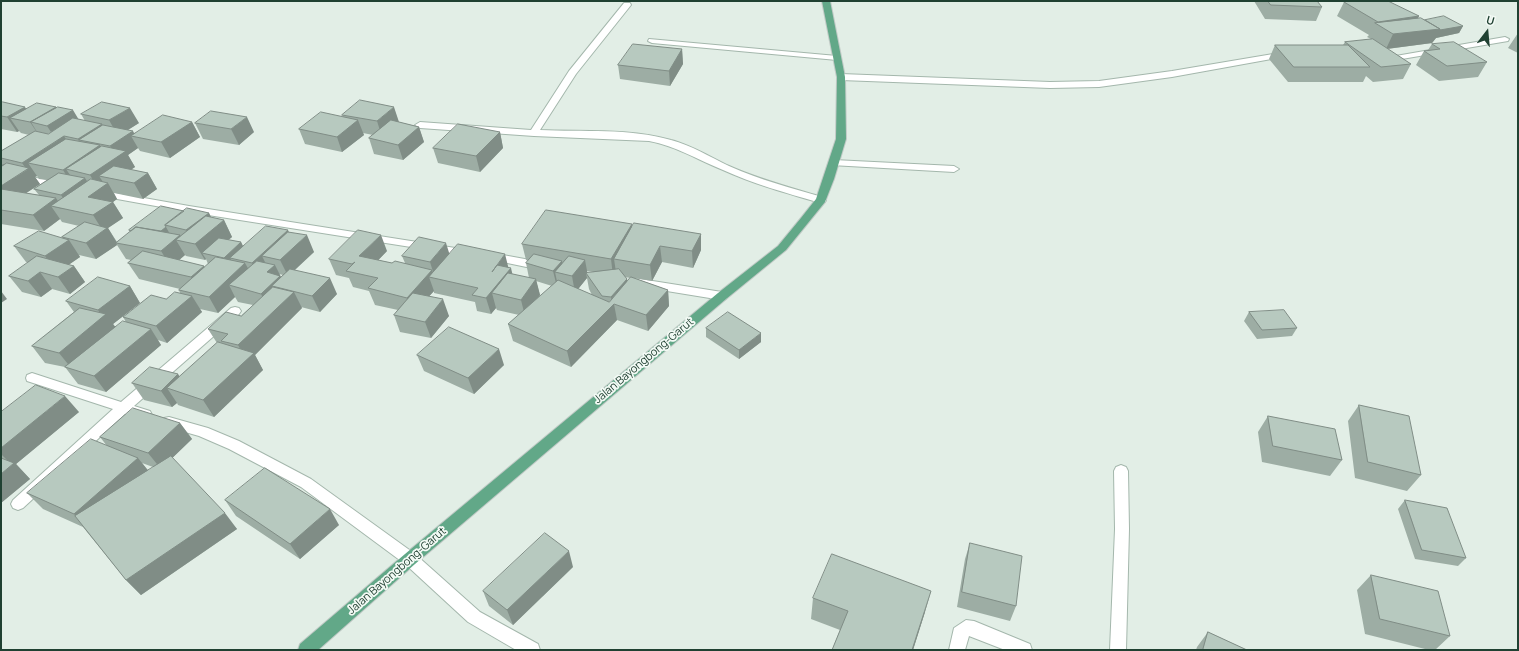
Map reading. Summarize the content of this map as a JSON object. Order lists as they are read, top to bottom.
{
  "streets": {
    "main road": ["Jalan Bayongbong-Garut"]
  },
  "north": "top"
}
